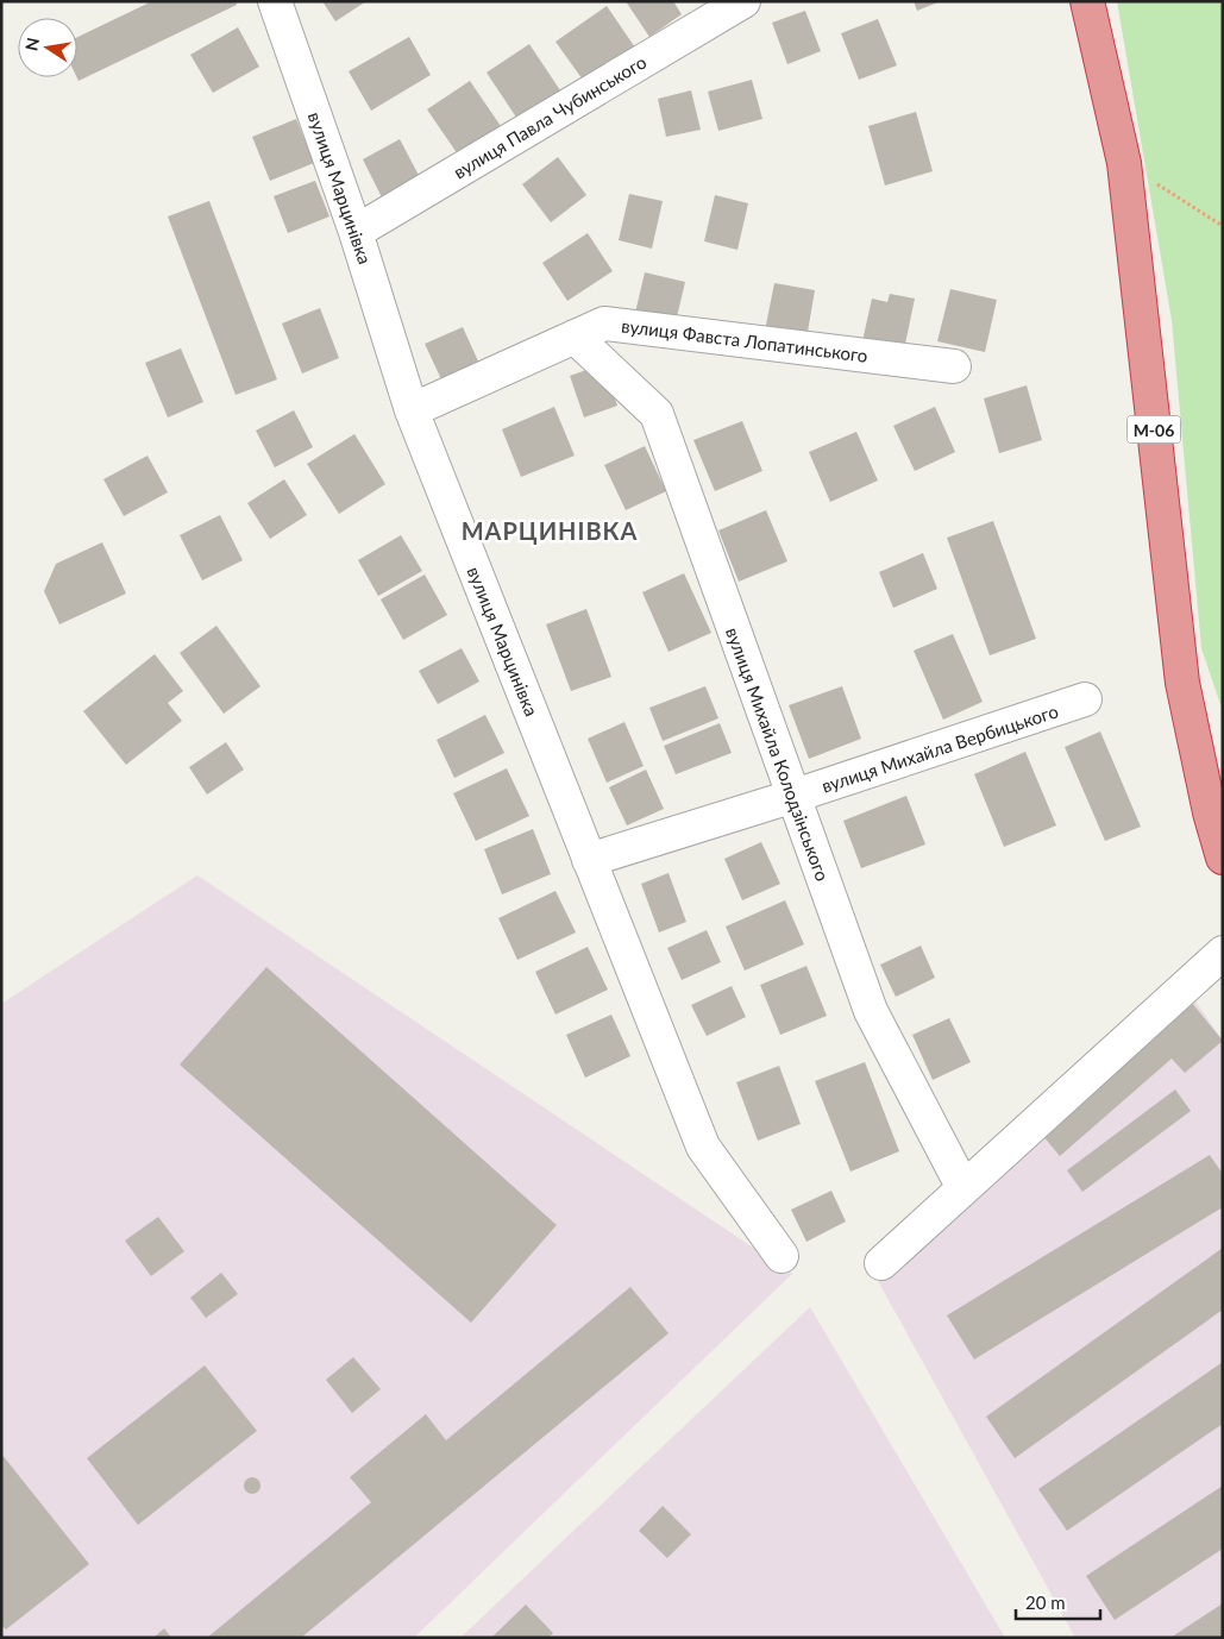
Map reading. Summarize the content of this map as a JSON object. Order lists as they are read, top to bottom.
{
  "streets": {
    "highway": ["М-06"],
    "street": [
      "вулиця Павла Чубинського",
      "вулиця Марцинівка",
      "вулиця Фавста Лопатинського",
      "вулиця Михайла Вербицького",
      "вулиця Михайла Колодзінського"
    ]
  },
  "crossings": [
    ["вулиця Павла Чубинського", "вулиця Марцинівка"],
    ["вулиця Марцинівка", "вулиця Фавста Лопатинського"],
    ["вулиця Марцинівка", "вулиця Михайла Вербицького"],
    ["вулиця Фавста Лопатинського", "вулиця Михайла Колодзінського"],
    ["вулиця Михайла Вербицького", "вулиця Михайла Колодзінського"]
  ],
  "districts": ["МАРЦИНІВКА"],
  "scale_bar": "20 m",
  "north": "left"
}
